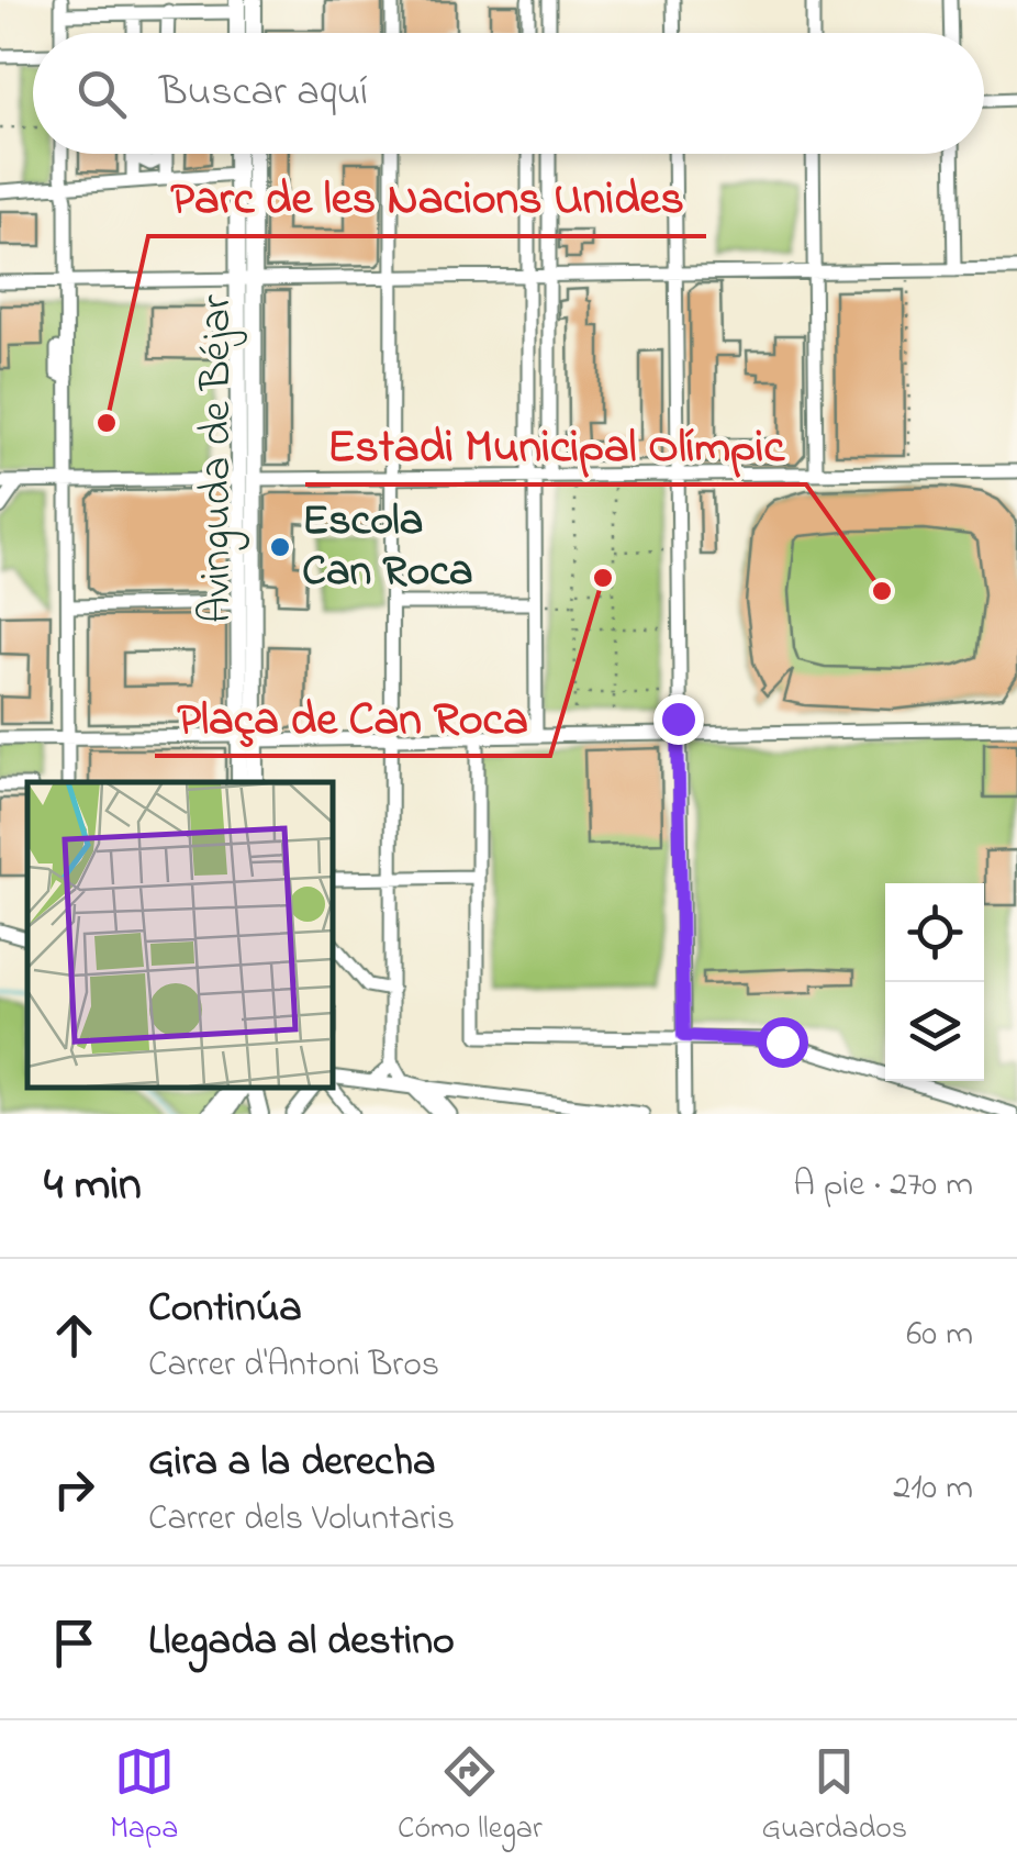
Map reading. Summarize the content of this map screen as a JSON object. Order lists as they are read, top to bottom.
{
  "streets": {
    "main road": ["Avinguda de Béjar"]
  },
  "places": [
    "Parc de les Nacions Unides",
    "Escola Can Roca",
    "Plaça de Can Roca",
    "Estadi Municipal Olímpic"
  ],
  "page": {
    "search": "Buscar aquí",
    "heading": ["4 min", "A pie · 270 m"],
    "list": [
      ["Continúa", "Carrer d'Antoni Bros", "60 m"],
      ["Gira a la derecha", "Carrer dels Voluntaris", "210 m"],
      "Llegada al destino"
    ],
    "nav": ["Mapa", "Cómo llegar", "Guardados"]
  }
}
